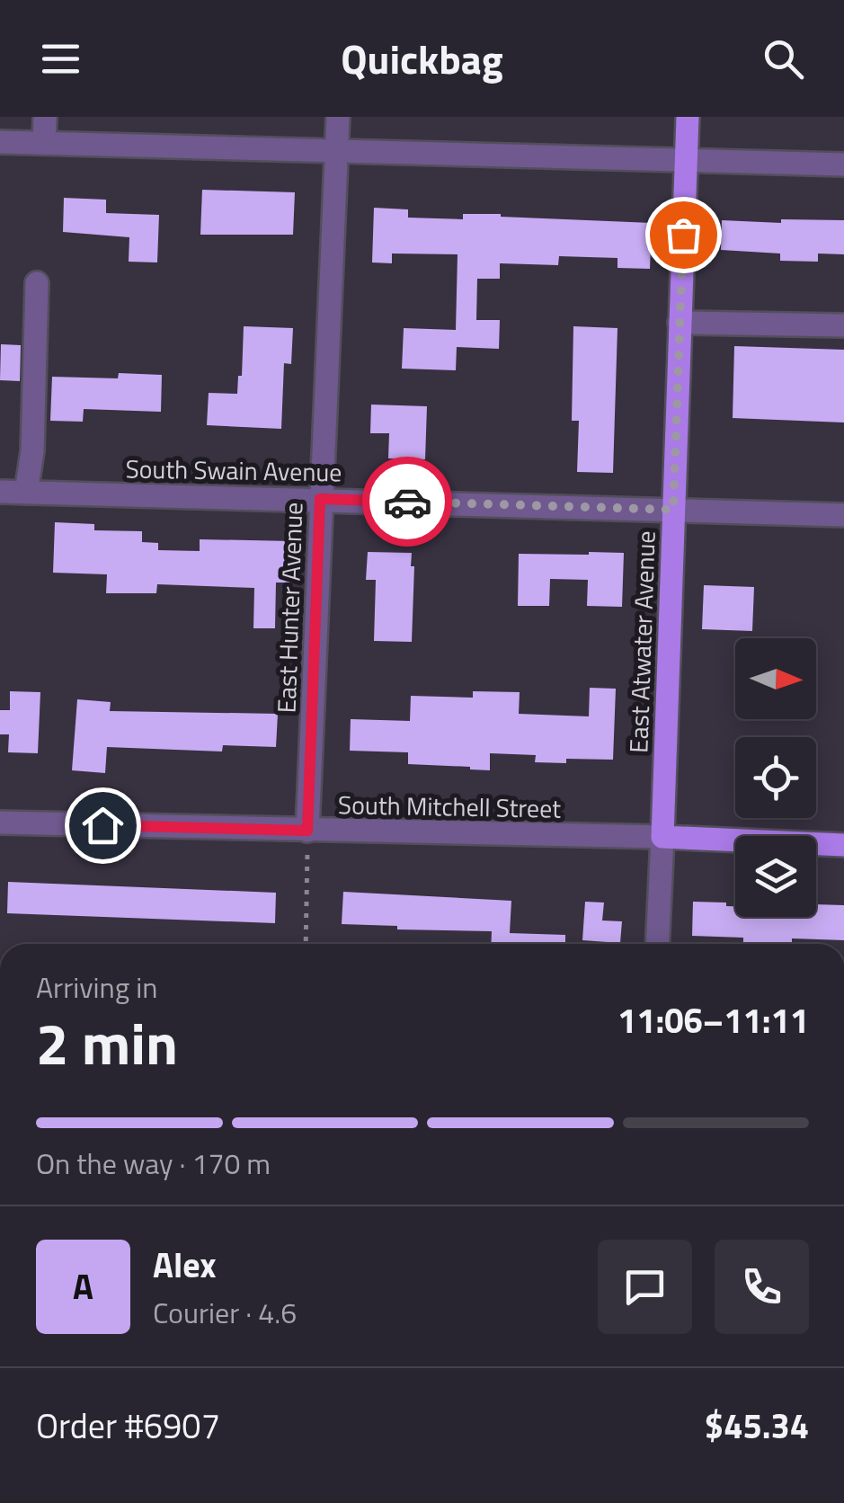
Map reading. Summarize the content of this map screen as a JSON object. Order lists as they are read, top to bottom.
{
  "streets": {
    "main road": ["East Atwater Avenue", "South Mitchell Street"],
    "street": ["South Swain Avenue", "East Hunter Avenue"]
  },
  "crossings": [
    ["South Swain Avenue", "East Hunter Avenue"],
    ["South Swain Avenue", "East Atwater Avenue"],
    ["East Hunter Avenue", "South Mitchell Street"],
    ["East Atwater Avenue", "South Mitchell Street"]
  ],
  "north": "right",
  "page": {
    "header": "Quickbag",
    "heading": ["2 min", "Arriving in", "11:06–11:11"],
    "panel": [
      "Alex",
      "Courier · 4.6",
      "Order #6907",
      "$45.34"
    ],
    "bar": "On the way · 170 m",
    "round": "A"
  }
}
